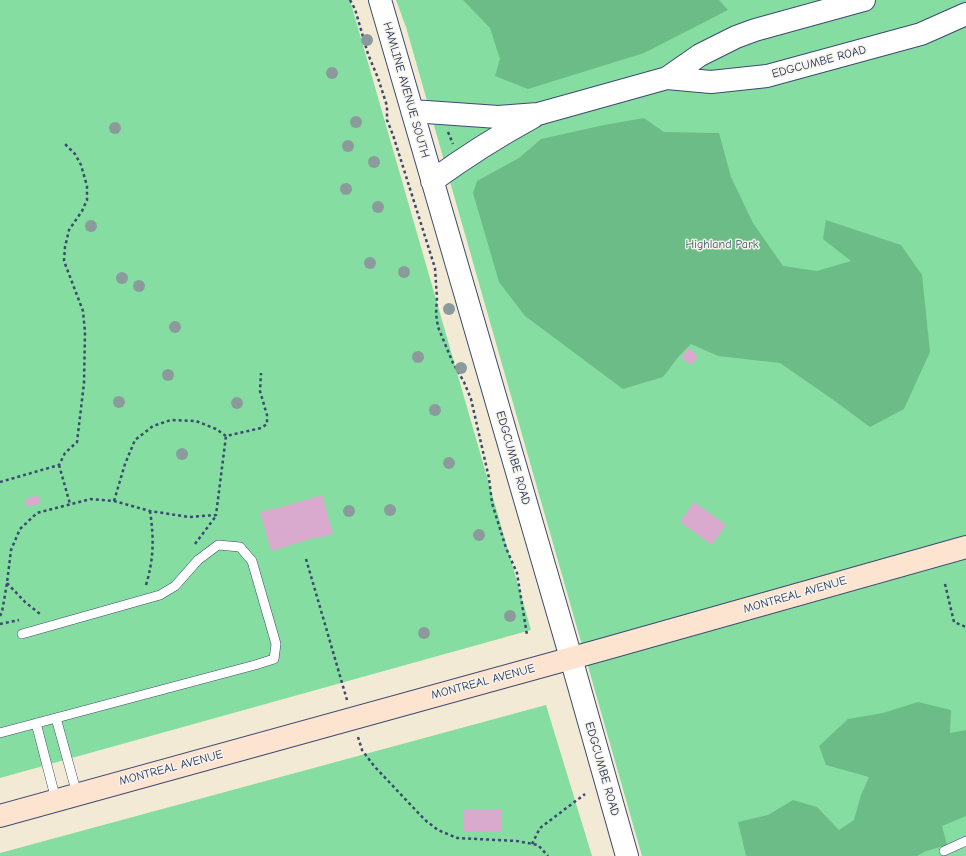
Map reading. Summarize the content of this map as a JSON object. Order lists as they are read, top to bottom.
{
  "streets": {
    "main road": ["MONTREAL AVENUE"],
    "street": ["EDGCUMBE ROAD", "HAMLINE AVENUE SOUTH"]
  },
  "crossings": [
    ["EDGCUMBE ROAD", "HAMLINE AVENUE SOUTH"],
    ["EDGCUMBE ROAD", "MONTREAL AVENUE"]
  ],
  "parks": ["Highland Park"]
}
